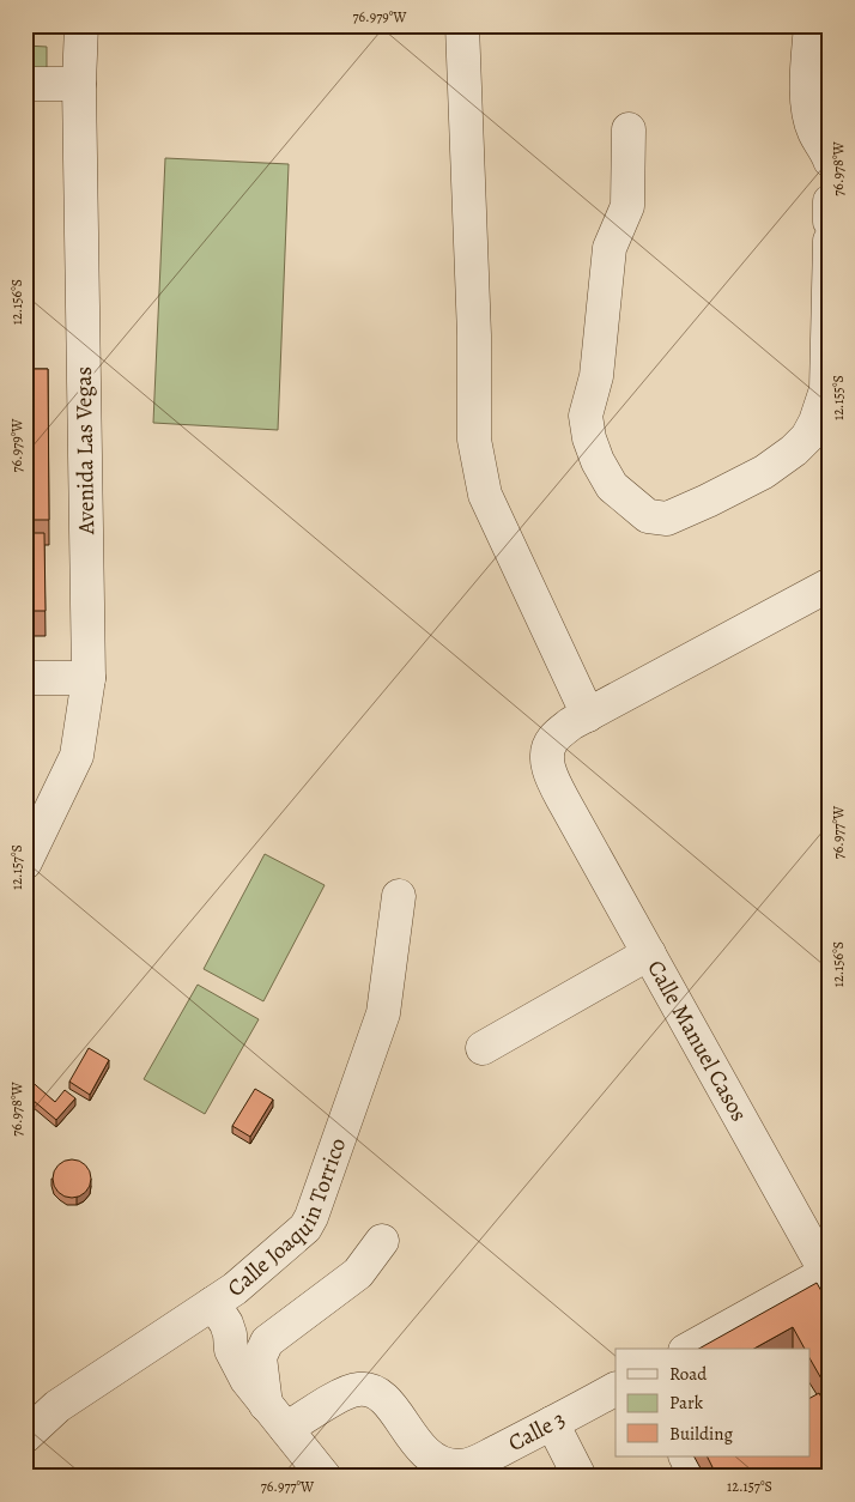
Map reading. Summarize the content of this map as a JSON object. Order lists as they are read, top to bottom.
{
  "streets": {
    "street": [
      "Avenida Las Vegas",
      "Calle Manuel Casos",
      "Calle Joaquin Torrico",
      "Calle 3"
    ]
  },
  "legend": ["Road", "Park", "Building"],
  "coordinates": [
    "76.979°W",
    "76.978°W",
    "12.156°S",
    "12.155°S",
    "76.977°W",
    "12.157°S"
  ]
}
